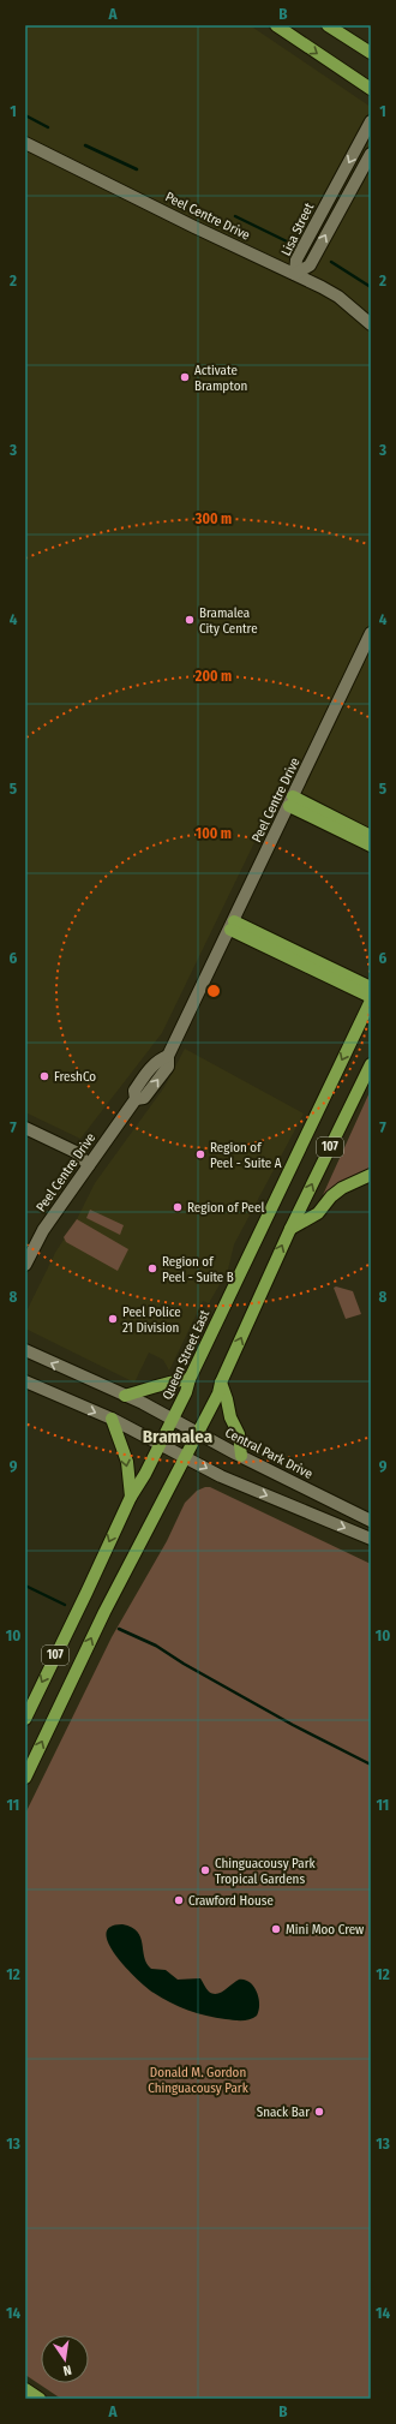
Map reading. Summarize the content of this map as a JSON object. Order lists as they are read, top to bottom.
{
  "streets": {
    "main road": ["107", "Queen Street East"],
    "street": ["Peel Centre Drive", "Lisa Street", "Central Park Drive"]
  },
  "crossings": [
    ["Peel Centre Drive", "Lisa Street"],
    ["107", "Central Park Drive"],
    ["Queen Street East", "Central Park Drive"]
  ],
  "districts": ["Bramalea"],
  "parks": ["Donald M. Gordon Chinguacousy Park"],
  "places": [
    "Activate Brampton",
    "Bramalea City Centre",
    "FreshCo",
    "Region of Peel - Suite A",
    "Region of Peel",
    "Region of Peel - Suite B",
    "Peel Police 21 Division",
    "Chinguacousy Park Tropical Gardens",
    "Crawford House",
    "Mini Moo Crew",
    "Snack Bar"
  ],
  "north": "bottom",
  "grid": {
    "columns": ["A", "B"],
    "rows": [
      "1",
      "2",
      "3",
      "4",
      "5",
      "6",
      "7",
      "8",
      "9",
      "10",
      "11",
      "12",
      "13",
      "14"
    ]
  },
  "rings": ["300 m", "200 m", "100 m"]
}
